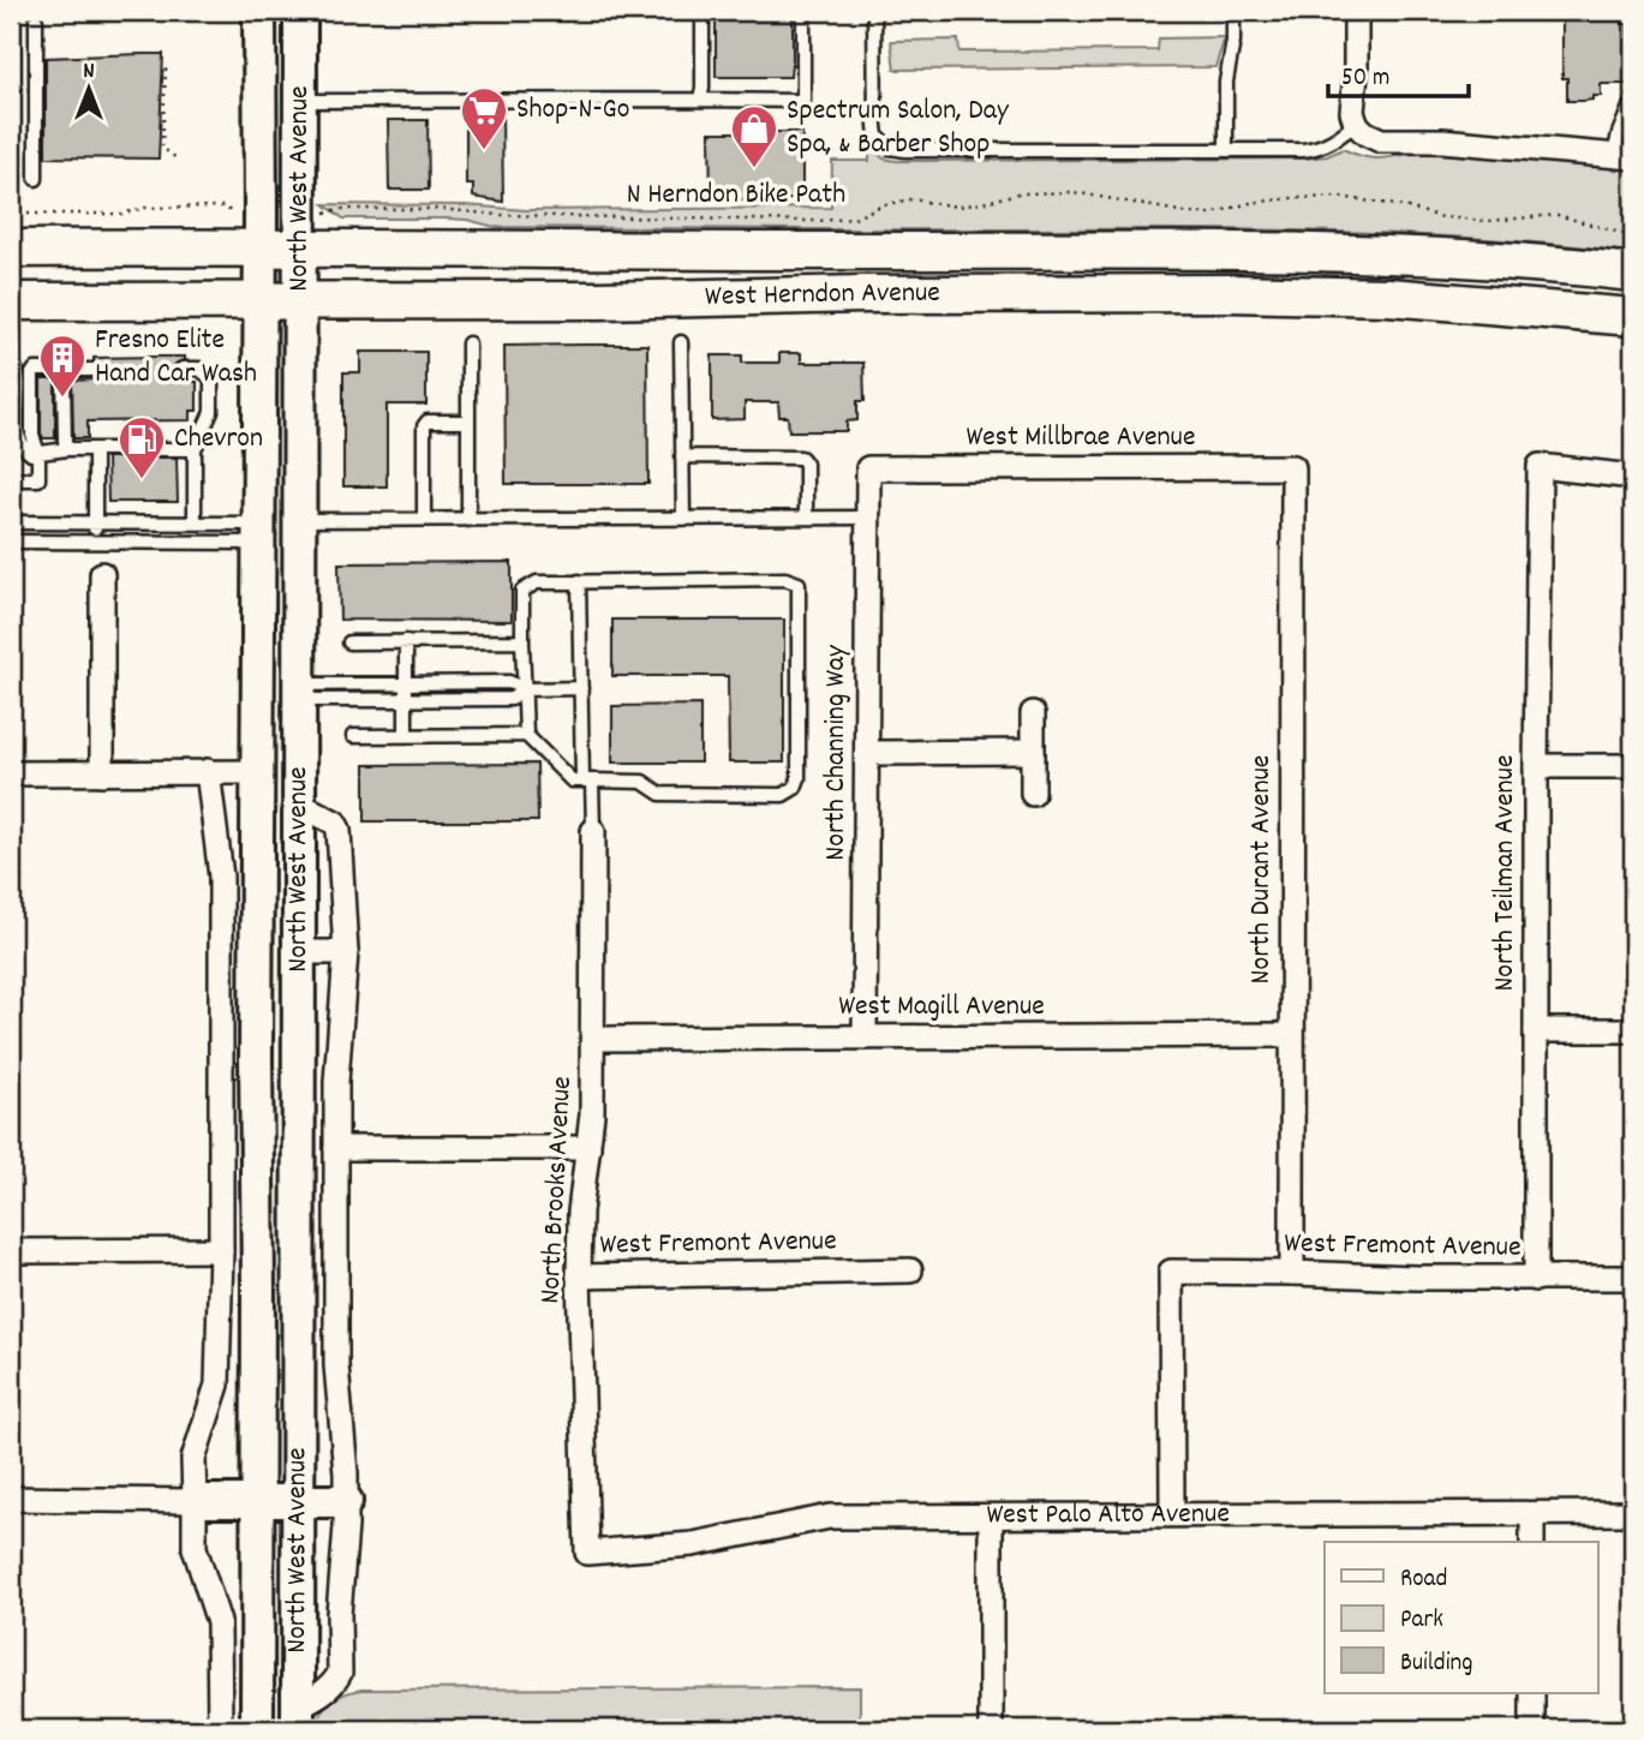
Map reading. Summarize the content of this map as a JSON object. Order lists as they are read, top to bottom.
{
  "streets": {
    "main road": ["North West Avenue", "West Herndon Avenue"],
    "street": [
      "West Millbrae Avenue",
      "North Channing Way",
      "North Durant Avenue",
      "North Teilman Avenue",
      "West Magill Avenue",
      "North Brooks Avenue",
      "West Fremont Avenue",
      "West Palo Alto Avenue"
    ],
    "path": ["N Herndon Bike Path"]
  },
  "crossings": [
    ["North West Avenue", "West Herndon Avenue"],
    ["West Millbrae Avenue", "North Channing Way"],
    ["West Millbrae Avenue", "North Durant Avenue"],
    ["North Channing Way", "West Magill Avenue"],
    ["North Durant Avenue", "West Magill Avenue"],
    ["North Durant Avenue", "West Fremont Avenue"],
    ["North Teilman Avenue", "West Fremont Avenue"],
    ["West Magill Avenue", "North Brooks Avenue"],
    ["North Brooks Avenue", "West Fremont Avenue"],
    ["North Brooks Avenue", "West Palo Alto Avenue"],
    ["West Fremont Avenue", "West Palo Alto Avenue"]
  ],
  "places": {
    "supermarket": ["Shop-N-Go"],
    "shop": ["Spectrum Salon, Day Spa, & Barber Shop"],
    "building": ["Fresno Elite Hand Car Wash"],
    "fuel station": ["Chevron"]
  },
  "legend": ["Road", "Park", "Building"],
  "scale_bar": "50 m",
  "north": "top"
}
